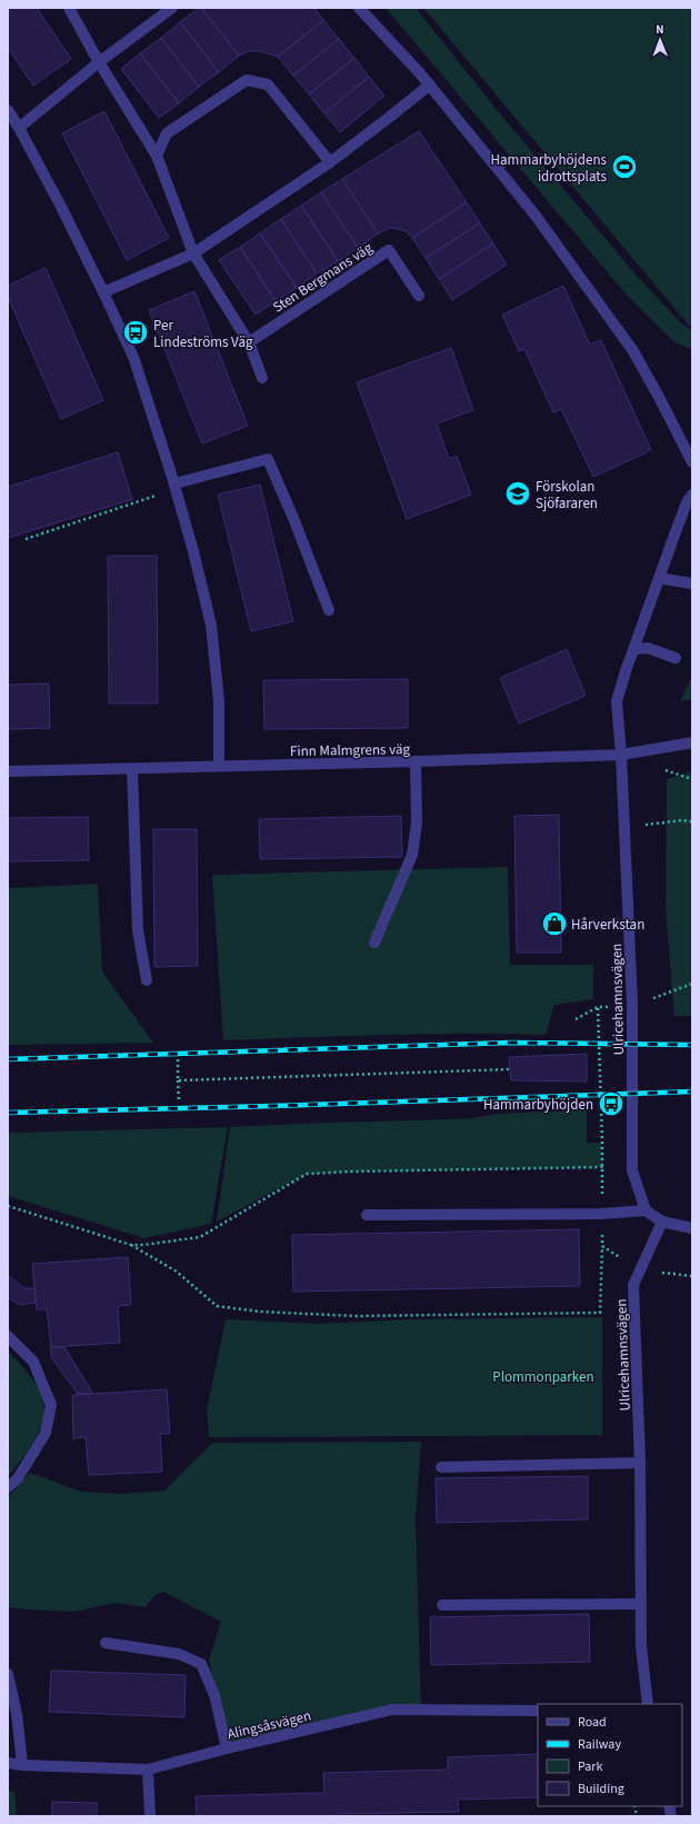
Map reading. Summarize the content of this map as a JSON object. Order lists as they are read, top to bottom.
{
  "streets": {
    "street": [
      "Sten Bergmans väg",
      "Finn Malmgrens väg",
      "Ulricehamnsvägen",
      "Alingsåsvägen"
    ]
  },
  "crossings": [
    ["Finn Malmgrens väg", "Ulricehamnsvägen"]
  ],
  "parks": ["Plommonparken"],
  "places": {
    "sports": ["Hammarbyhöjdens idrottsplats"],
    "bus stop": ["Per Lindeströms Väg", "Hammarbyhöjden"],
    "school or university": ["Förskolan Sjöfararen"],
    "shop": ["Hårverkstan"]
  },
  "legend": [
    "Road",
    "Railway",
    "Park",
    "Building"
  ],
  "north": "top"
}
